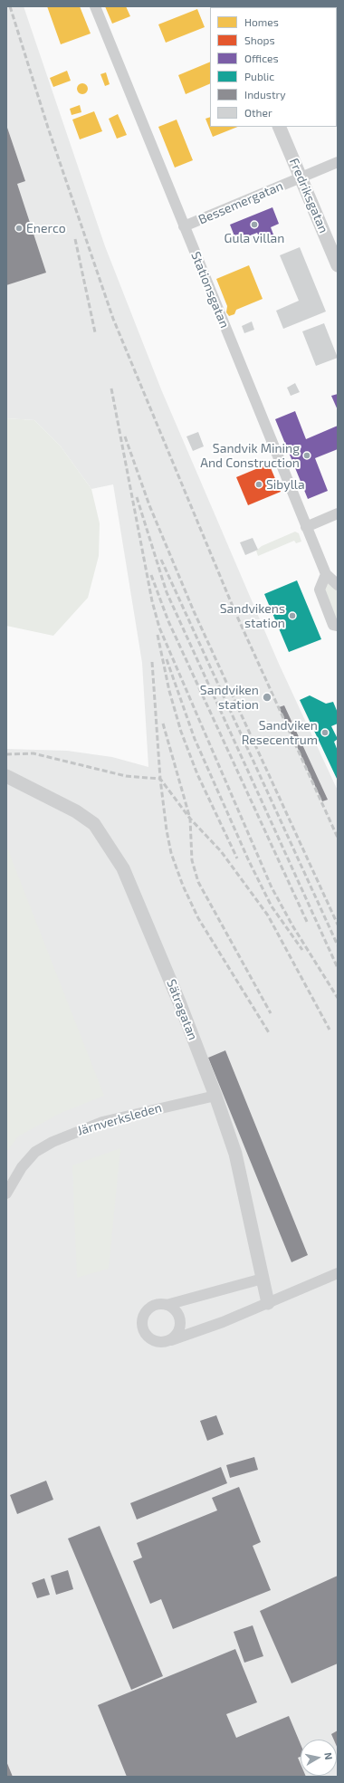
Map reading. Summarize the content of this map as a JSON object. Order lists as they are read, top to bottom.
{
  "streets": {
    "street": [
      "Fredriksgatan",
      "Bessemergatan",
      "Stationsgatan",
      "Sätragatan",
      "Järnverksleden"
    ]
  },
  "crossings": [
    ["Fredriksgatan", "Bessemergatan"],
    ["Bessemergatan", "Stationsgatan"],
    ["Sätragatan", "Järnverksleden"]
  ],
  "places": [
    "Gula villan",
    "Enerco",
    "Sandvik Mining And Construction",
    "Sibylla",
    "Sandvikens station",
    "Sandviken station",
    "Sandviken Resecentrum"
  ],
  "legend": [
    "Homes",
    "Shops",
    "Offices",
    "Public",
    "Industry",
    "Other"
  ],
  "north": "right"
}
